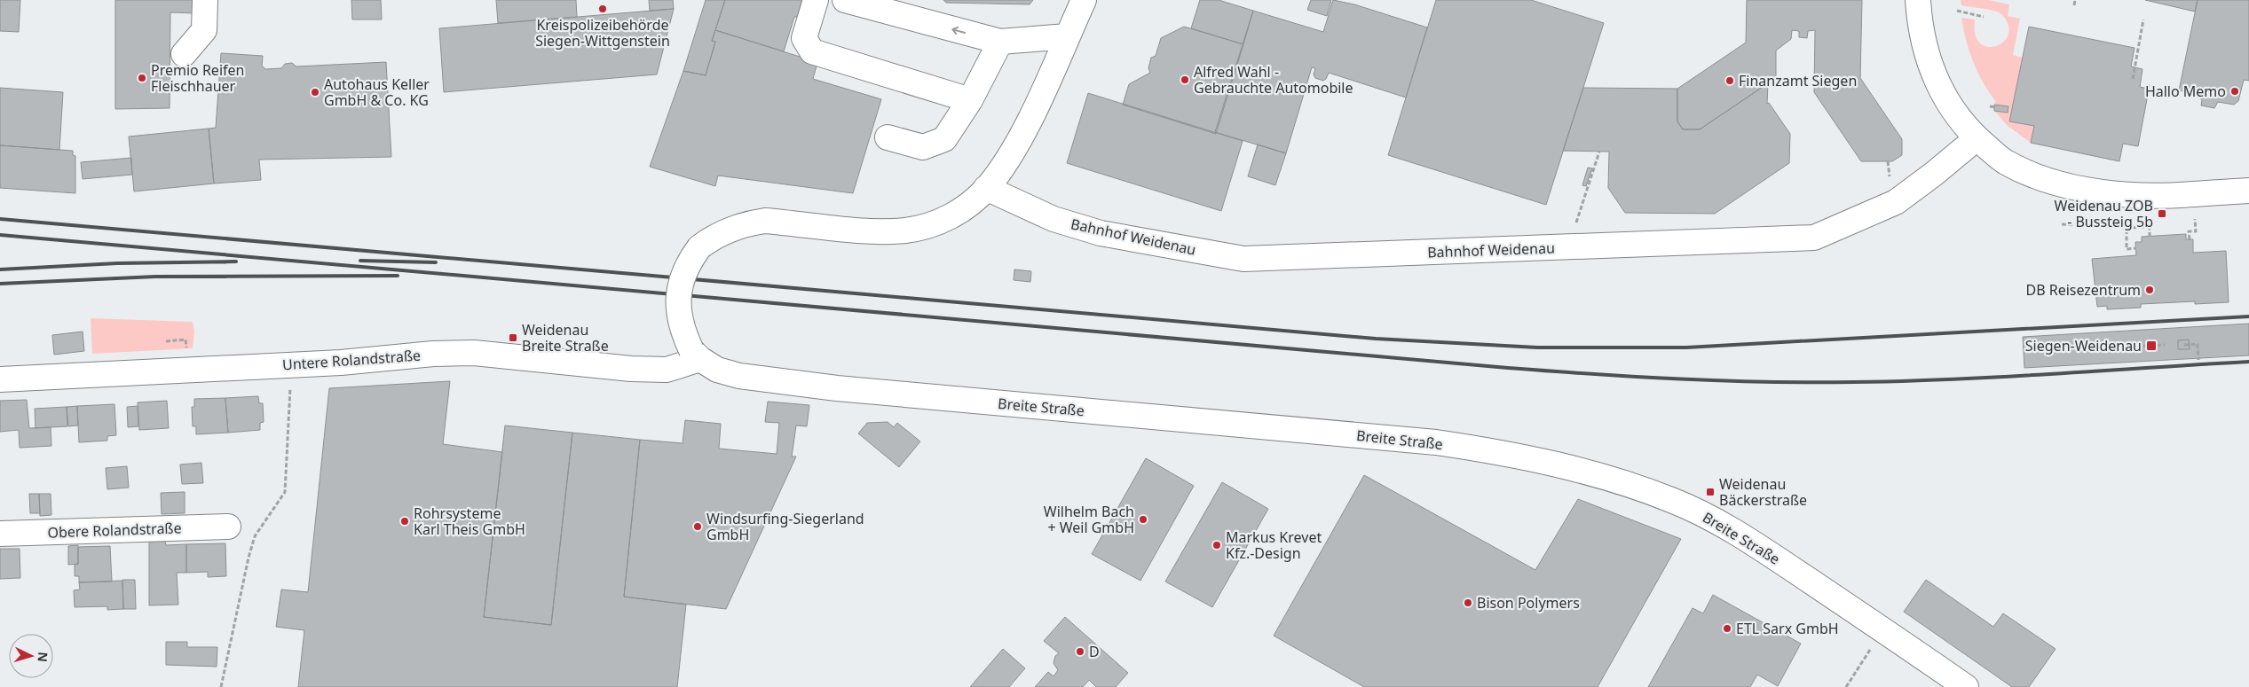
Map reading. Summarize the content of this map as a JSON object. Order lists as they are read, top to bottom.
{
  "streets": {
    "street": [
      "Bahnhof Weidenau",
      "Untere Rolandstraße",
      "Breite Straße",
      "Obere Rolandstraße"
    ]
  },
  "crossings": [
    ["Untere Rolandstraße", "Breite Straße"]
  ],
  "places": {
    "other": [
      "Kreispolizeibehörde Siegen-Wittgenstein",
      "Premio Reifen Fleischhauer",
      "Alfred Wahl - Gebrauchte Automobile",
      "Finanzamt Siegen",
      "Hallo Memo",
      "Autohaus Keller GmbH & Co. KG",
      "DB Reisezentrum",
      "Wilhelm Bach + Weil GmbH",
      "Rohrsysteme Karl Theis GmbH",
      "Windsurfing-Siegerland GmbH",
      "Markus Krevet Kfz.-Design",
      "Bison Polymers",
      "ETL Sarx GmbH",
      "D"
    ],
    "transit": [
      "Weidenau ZOB - Bussteig 5b",
      "Weidenau Breite Straße",
      "Siegen-Weidenau",
      "Weidenau Bäckerstraße"
    ]
  },
  "north": "right"
}
